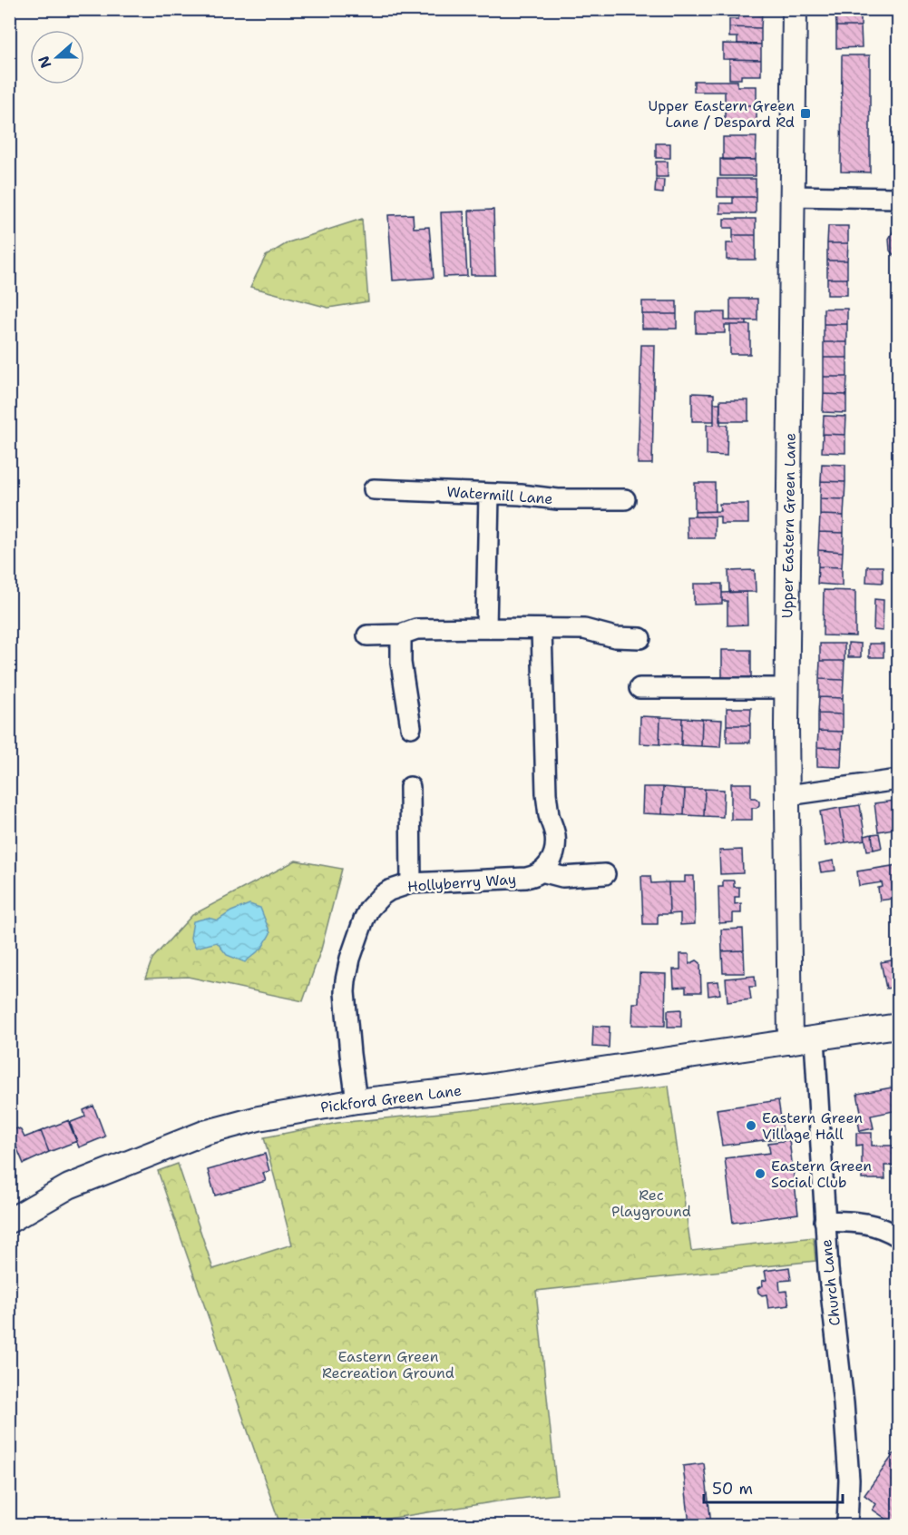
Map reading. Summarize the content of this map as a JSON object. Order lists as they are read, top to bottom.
{
  "streets": {
    "street": [
      "Watermill Lane",
      "Upper Eastern Green Lane",
      "Hollyberry Way",
      "Pickford Green Lane",
      "Church Lane"
    ]
  },
  "crossings": [
    ["Upper Eastern Green Lane", "Pickford Green Lane"],
    ["Hollyberry Way", "Pickford Green Lane"],
    ["Pickford Green Lane", "Church Lane"]
  ],
  "parks": ["Rec Playground", "Eastern Green Recreation Ground"],
  "places": {
    "transit": ["Upper Eastern Green Lane / Despard Rd"],
    "other": ["Eastern Green Village Hall", "Eastern Green Social Club"]
  },
  "scale_bar": "50 m",
  "north": "left"
}
